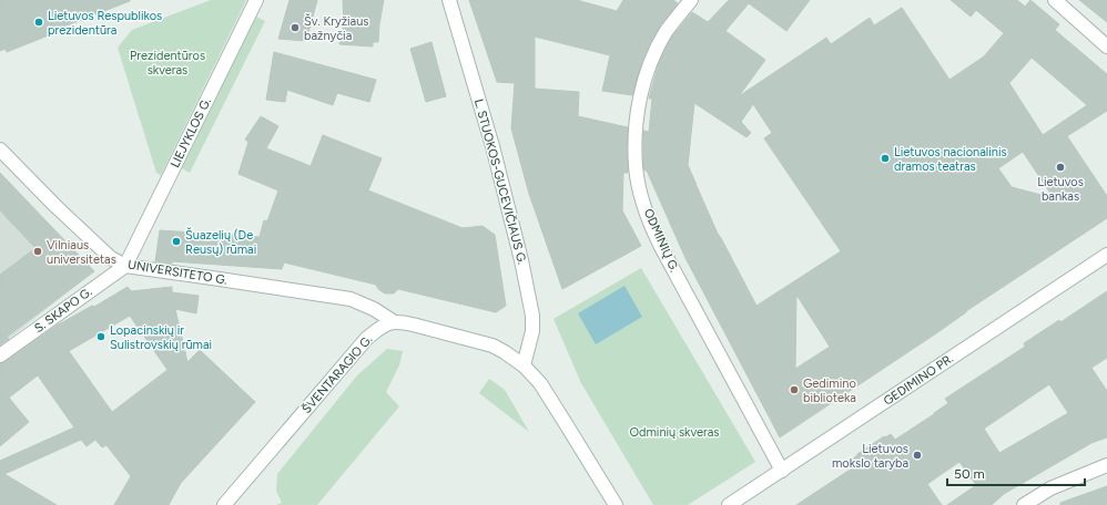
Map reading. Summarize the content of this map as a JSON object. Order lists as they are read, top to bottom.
{
  "streets": {
    "street": [
      "LIEJYKLOS G.",
      "L. STUOKOS-GUCEVIČIAUS G.",
      "ODMINIŲ G.",
      "UNIVERSITETO G.",
      "S. SKAPO G.",
      "ŠVENTARAGIO G.",
      "GEDIMINO PR."
    ]
  },
  "crossings": [
    ["LIEJYKLOS G.", "UNIVERSITETO G."],
    ["LIEJYKLOS G.", "S. SKAPO G."],
    ["ODMINIŲ G.", "GEDIMINO PR."],
    ["UNIVERSITETO G.", "S. SKAPO G."],
    ["UNIVERSITETO G.", "ŠVENTARAGIO G."]
  ],
  "parks": ["Prezidentūros skveras", "Odminių skveras"],
  "places": [
    "Lietuvos Respublikos prezidentūra",
    "Šv. Kryžiaus bažnyčia",
    "Lietuvos nacionalinis dramos teatras",
    "Lietuvos bankas",
    "Šuazelių (De Reusų) rūmai",
    "Vilniaus universitetas",
    "Lopacinskių ir Sulistrovskių rūmai",
    "Gedimino biblioteka",
    "Lietuvos mokslo taryba"
  ],
  "scale_bar": "50 m"
}
